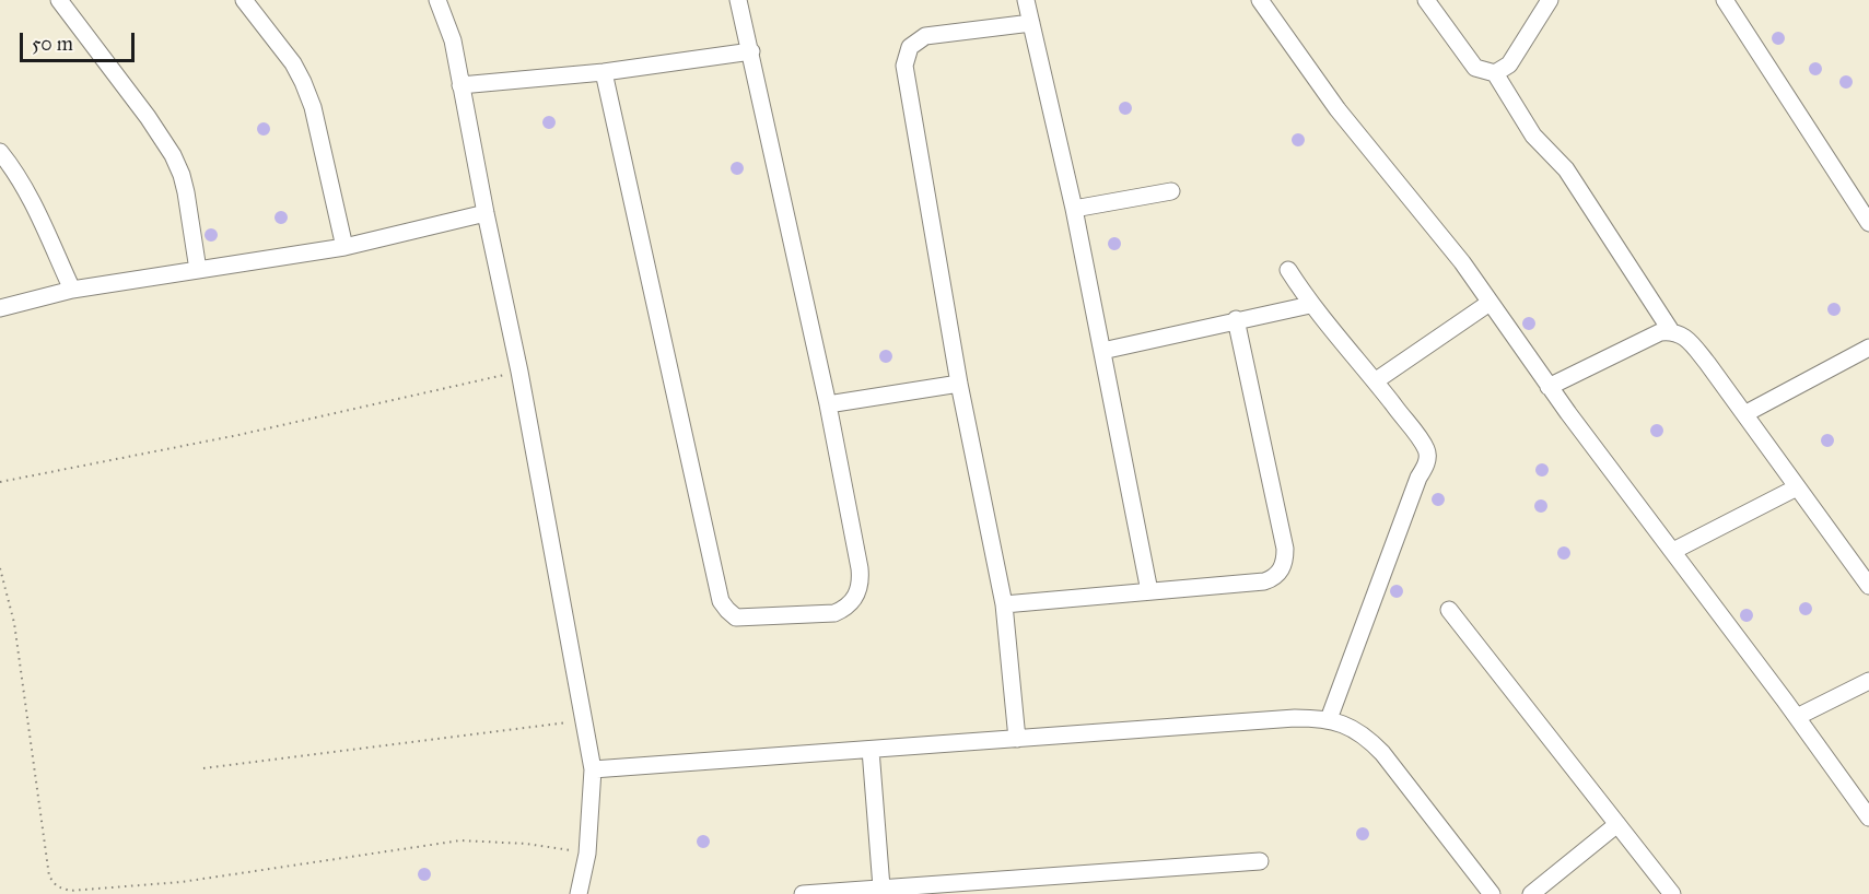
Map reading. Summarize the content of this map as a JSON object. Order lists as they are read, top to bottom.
{
  "scale_bar": "50 m"
}
